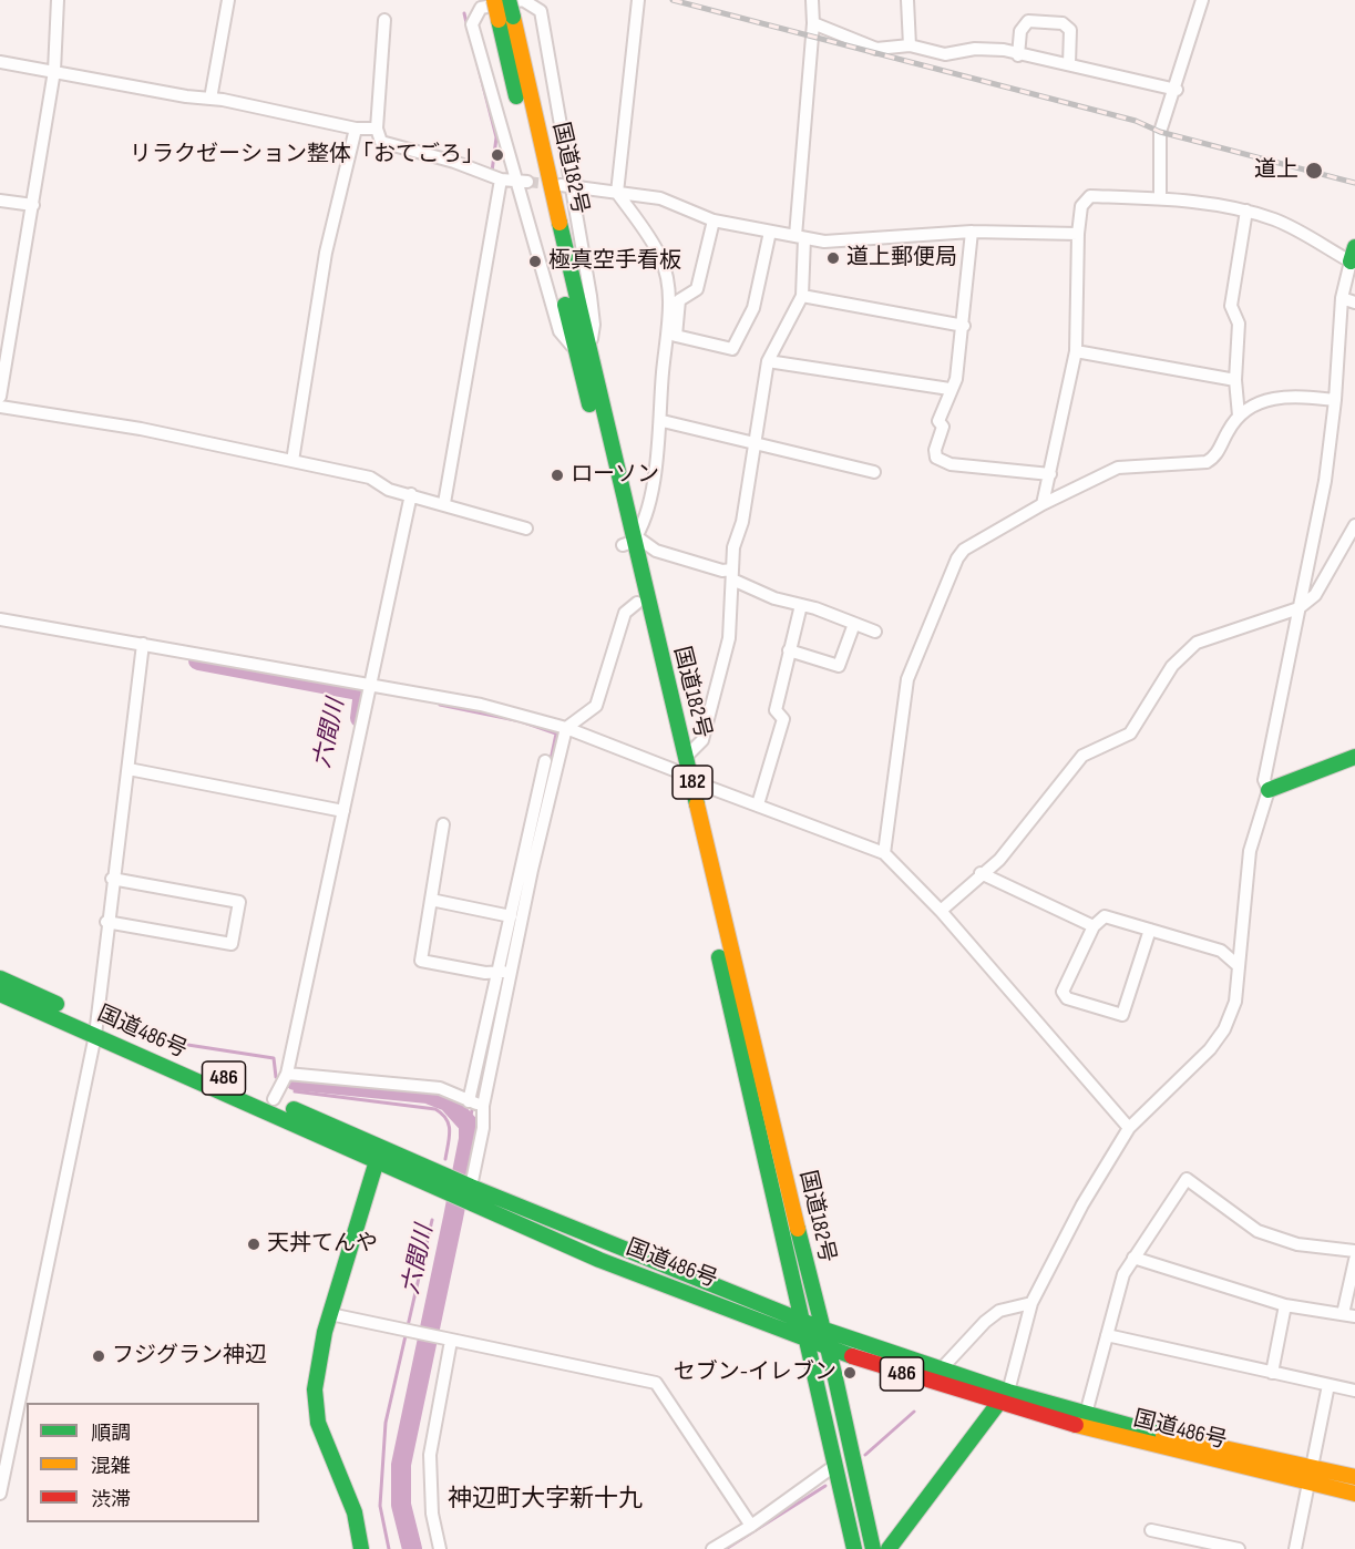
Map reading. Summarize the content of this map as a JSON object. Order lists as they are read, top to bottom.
{
  "streets": {
    "main road": [
      "国道182号",
      "182",
      "国道486号",
      "486"
    ]
  },
  "crossings": [
    ["国道182号", "国道486号"]
  ],
  "districts": ["神辺町大字新十九"],
  "water": ["六間川"],
  "places": [
    "リラクゼーション整体「おてごろ」",
    "道上",
    "道上郵便局",
    "極真空手看板",
    "ローソン",
    "天丼てんや",
    "フジグラン神辺",
    "セブン-イレブン"
  ],
  "legend": ["順調", "混雑", "渋滞"]
}
